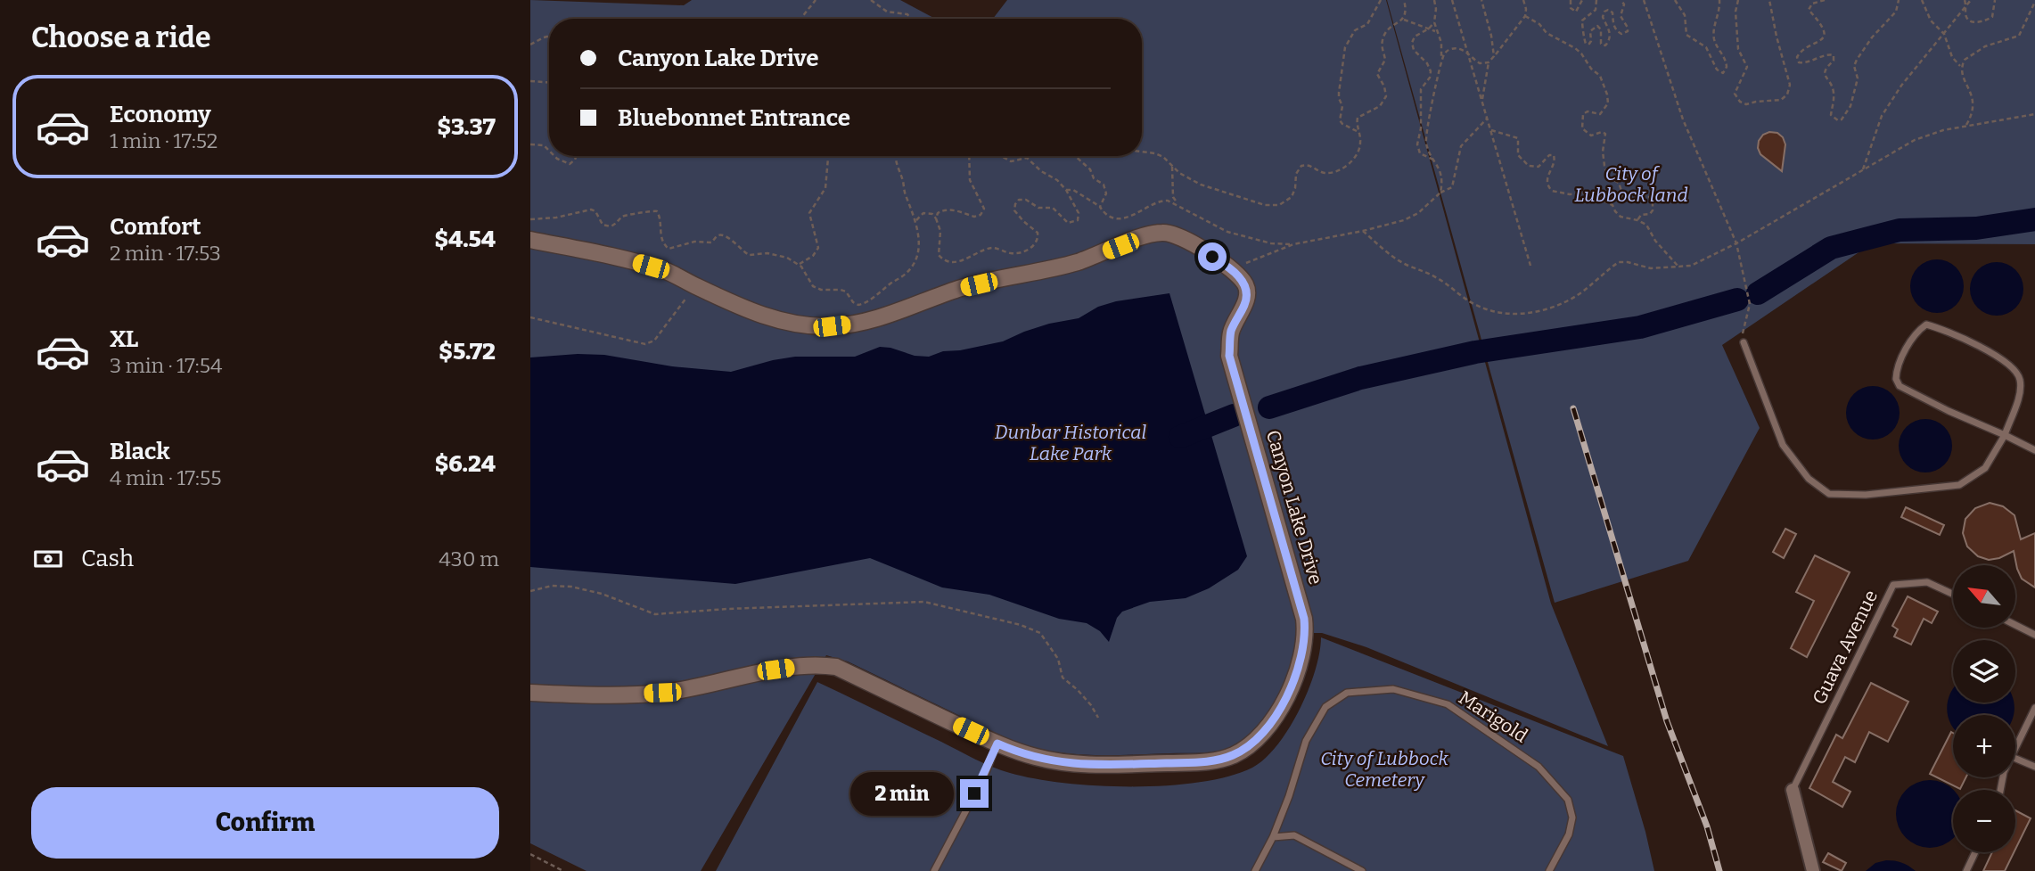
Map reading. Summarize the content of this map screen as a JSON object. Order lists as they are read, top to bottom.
{
  "streets": {
    "street": ["Canyon Lake Drive"],
    "lane": ["Guava Avenue", "Marigold"]
  },
  "parks": ["City of Lubbock land", "Dunbar Historical Lake Park", "City of Lubbock Cemetery"],
  "north": "top left",
  "page": {
    "heading": "Choose a ride",
    "banner": ["Canyon Lake Drive", "Bluebonnet Entrance"],
    "list": [
      {
        "name": "Economy",
        "note": "1 min · 17:52",
        "value": "$3.37"
      },
      {
        "name": "Comfort",
        "note": "2 min · 17:53",
        "value": "$4.54"
      },
      {
        "name": "XL",
        "note": "3 min · 17:54",
        "value": "$5.72"
      },
      {
        "name": "Black",
        "note": "4 min · 17:55",
        "value": "$6.24"
      }
    ],
    "pay": ["Cash", "430 m"],
    "map_buttons": ["+", "−"],
    "bubble": "2 min",
    "buttons": "Confirm"
  }
}
